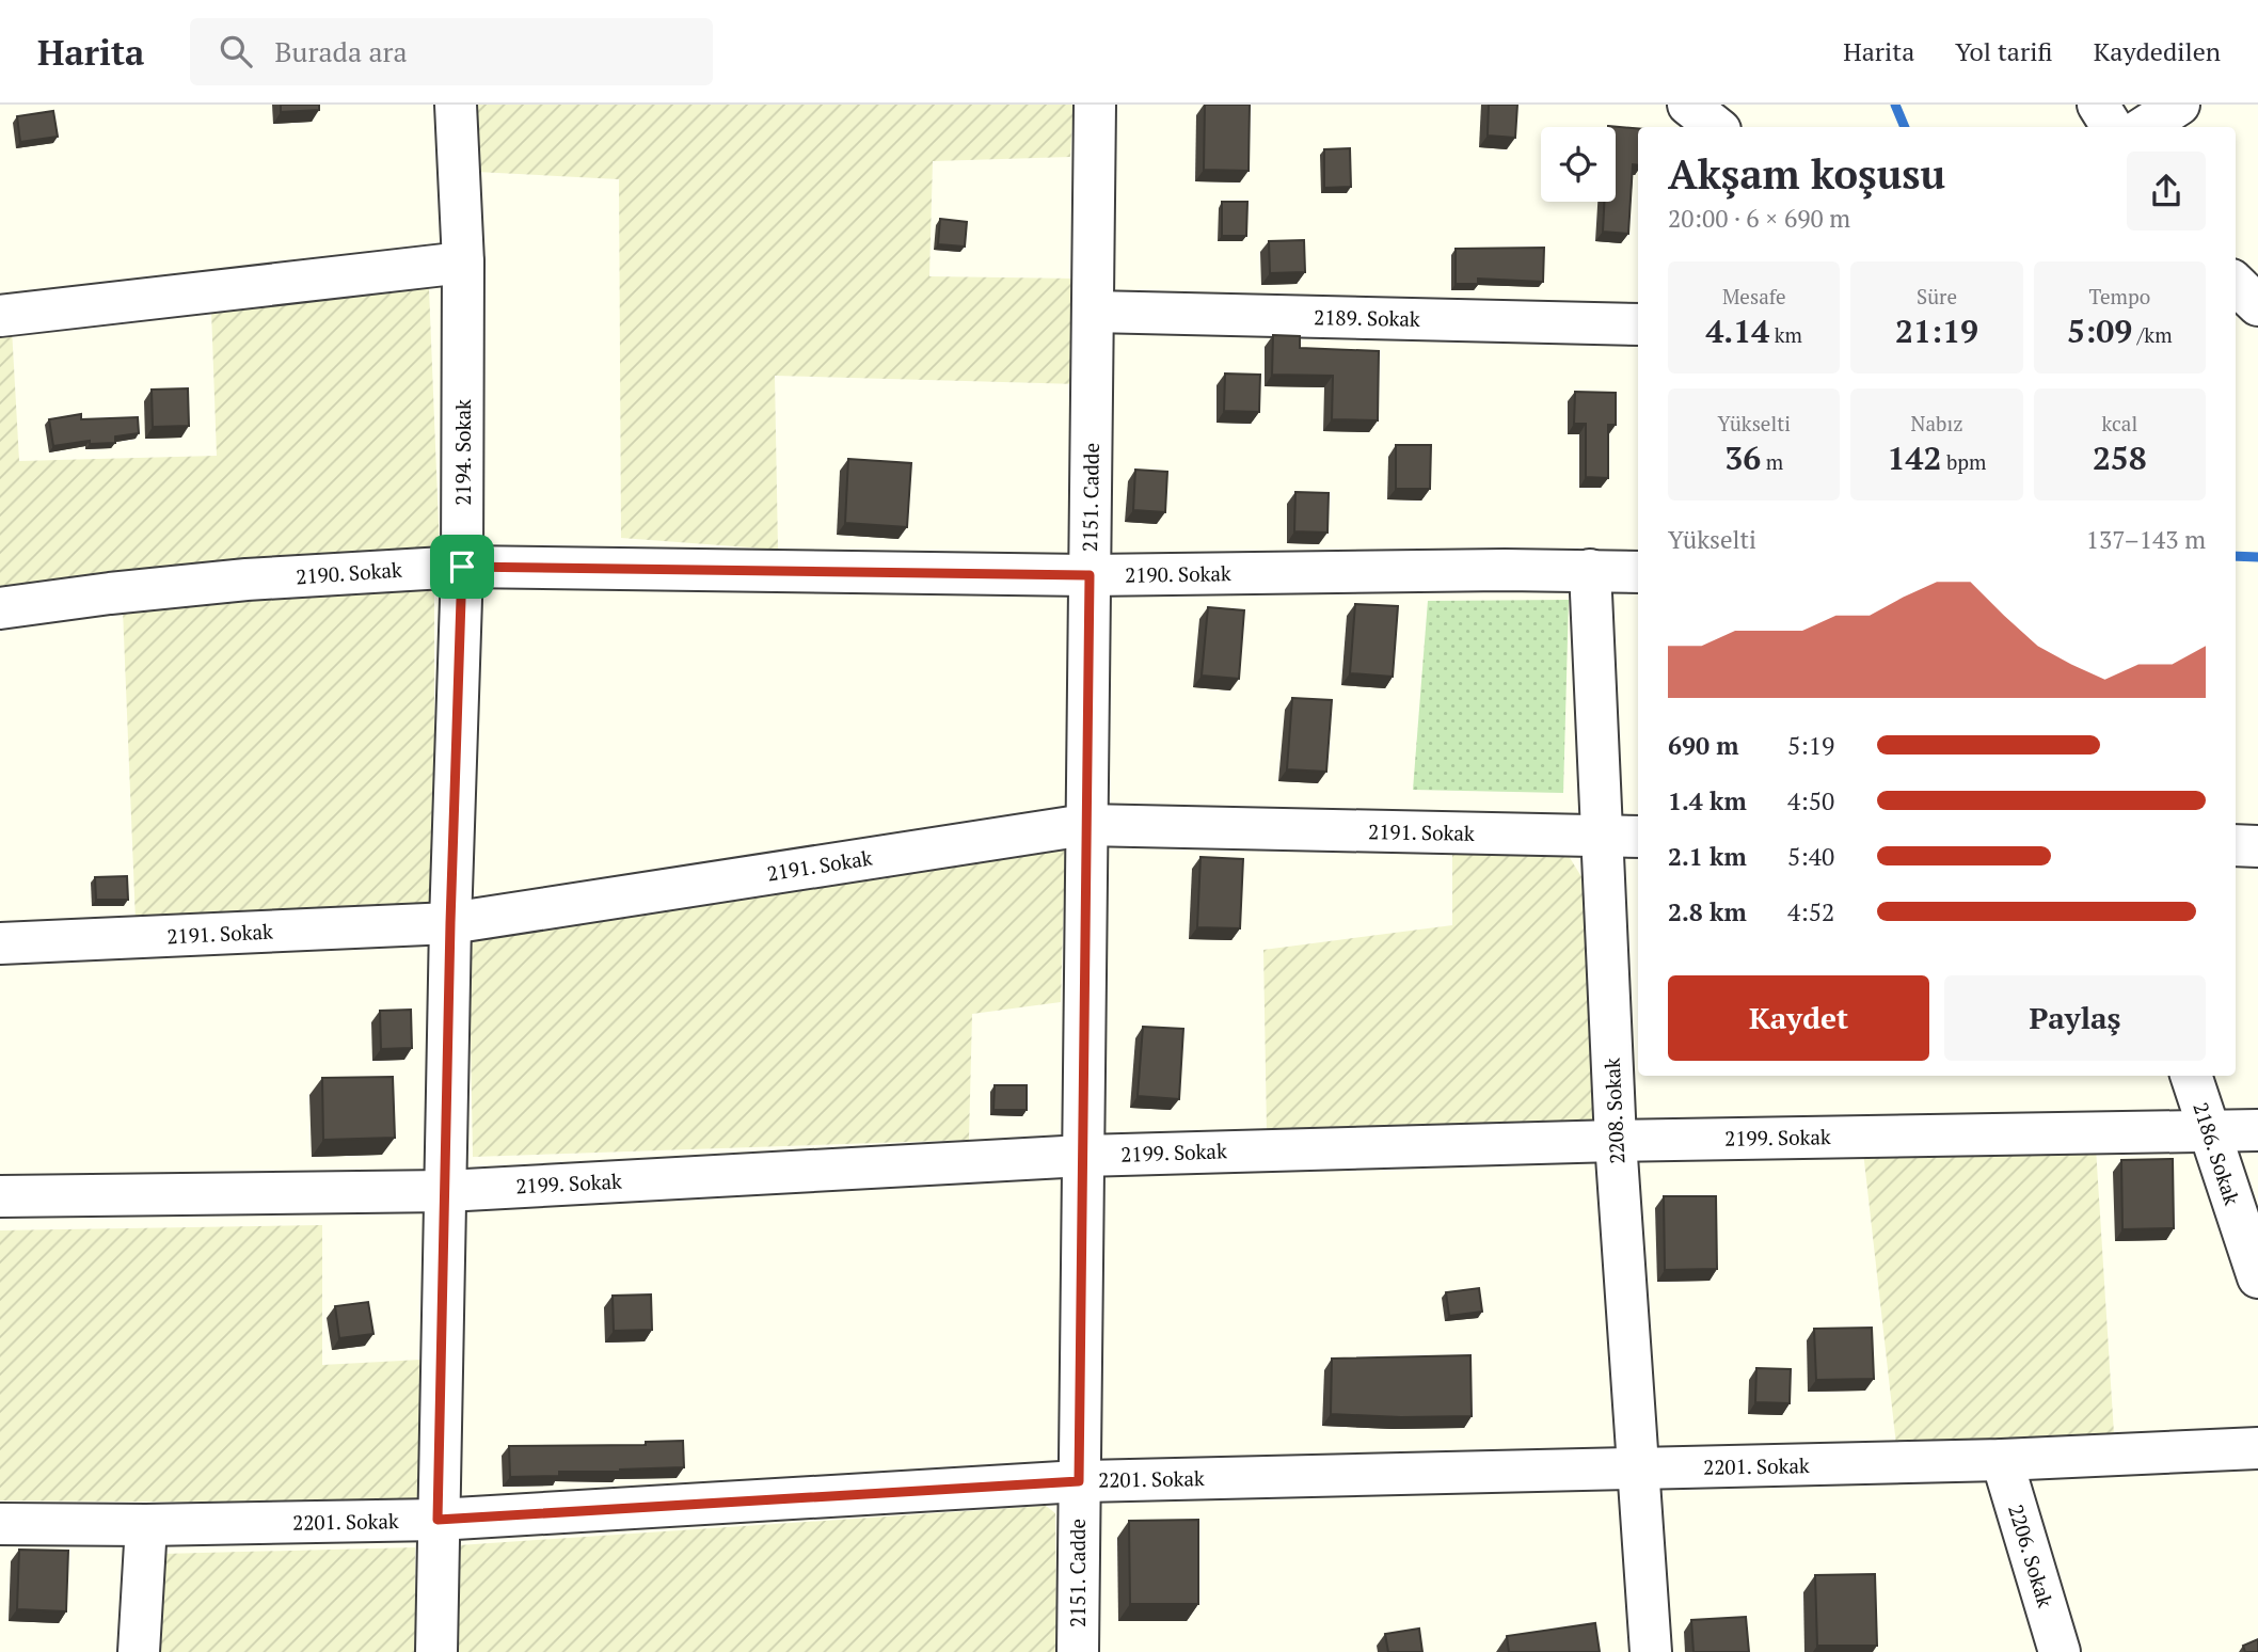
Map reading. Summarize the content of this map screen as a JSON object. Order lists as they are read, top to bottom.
{
  "streets": {
    "street": [
      "2189. Sokak",
      "2194. Sokak",
      "2151. Cadde",
      "2190. Sokak",
      "2191. Sokak",
      "2208. Sokak",
      "2199. Sokak",
      "2186. Sokak",
      "2201. Sokak",
      "2206. Sokak"
    ]
  },
  "crossings": [
    ["2189. Sokak", "2151. Cadde"],
    ["2194. Sokak", "2190. Sokak"],
    ["2194. Sokak", "2191. Sokak"],
    ["2194. Sokak", "2199. Sokak"],
    ["2194. Sokak", "2201. Sokak"],
    ["2151. Cadde", "2190. Sokak"],
    ["2151. Cadde", "2191. Sokak"],
    ["2151. Cadde", "2199. Sokak"],
    ["2151. Cadde", "2201. Sokak"],
    ["2190. Sokak", "2208. Sokak"],
    ["2191. Sokak", "2208. Sokak"],
    ["2208. Sokak", "2199. Sokak"],
    ["2208. Sokak", "2201. Sokak"],
    ["2199. Sokak", "2186. Sokak"],
    ["2201. Sokak", "2206. Sokak"]
  ],
  "page": {
    "header": "Harita",
    "search": "Burada ara",
    "nav": ["Harita", "Yol tarifi", "Kaydedilen"],
    "heading": ["Akşam koşusu", "20:00 · 6 × 690 m"],
    "stats": [
      ["Mesafe", "4.14 km"],
      ["Süre", "21:19"],
      ["Tempo", "5:09 /km"],
      ["Yükselti", "36 m"],
      ["Nabız", "142 bpm"],
      ["kcal", "258"]
    ],
    "chart": ["Yükselti", "137–143 m"],
    "list": [
      {
        "name": "690 m",
        "note": "5:19"
      },
      {
        "name": "1.4 km",
        "note": "4:50"
      },
      {
        "name": "2.1 km",
        "note": "5:40"
      },
      {
        "name": "2.8 km",
        "note": "4:52"
      }
    ],
    "buttons": ["Kaydet", "Paylaş"]
  }
}
